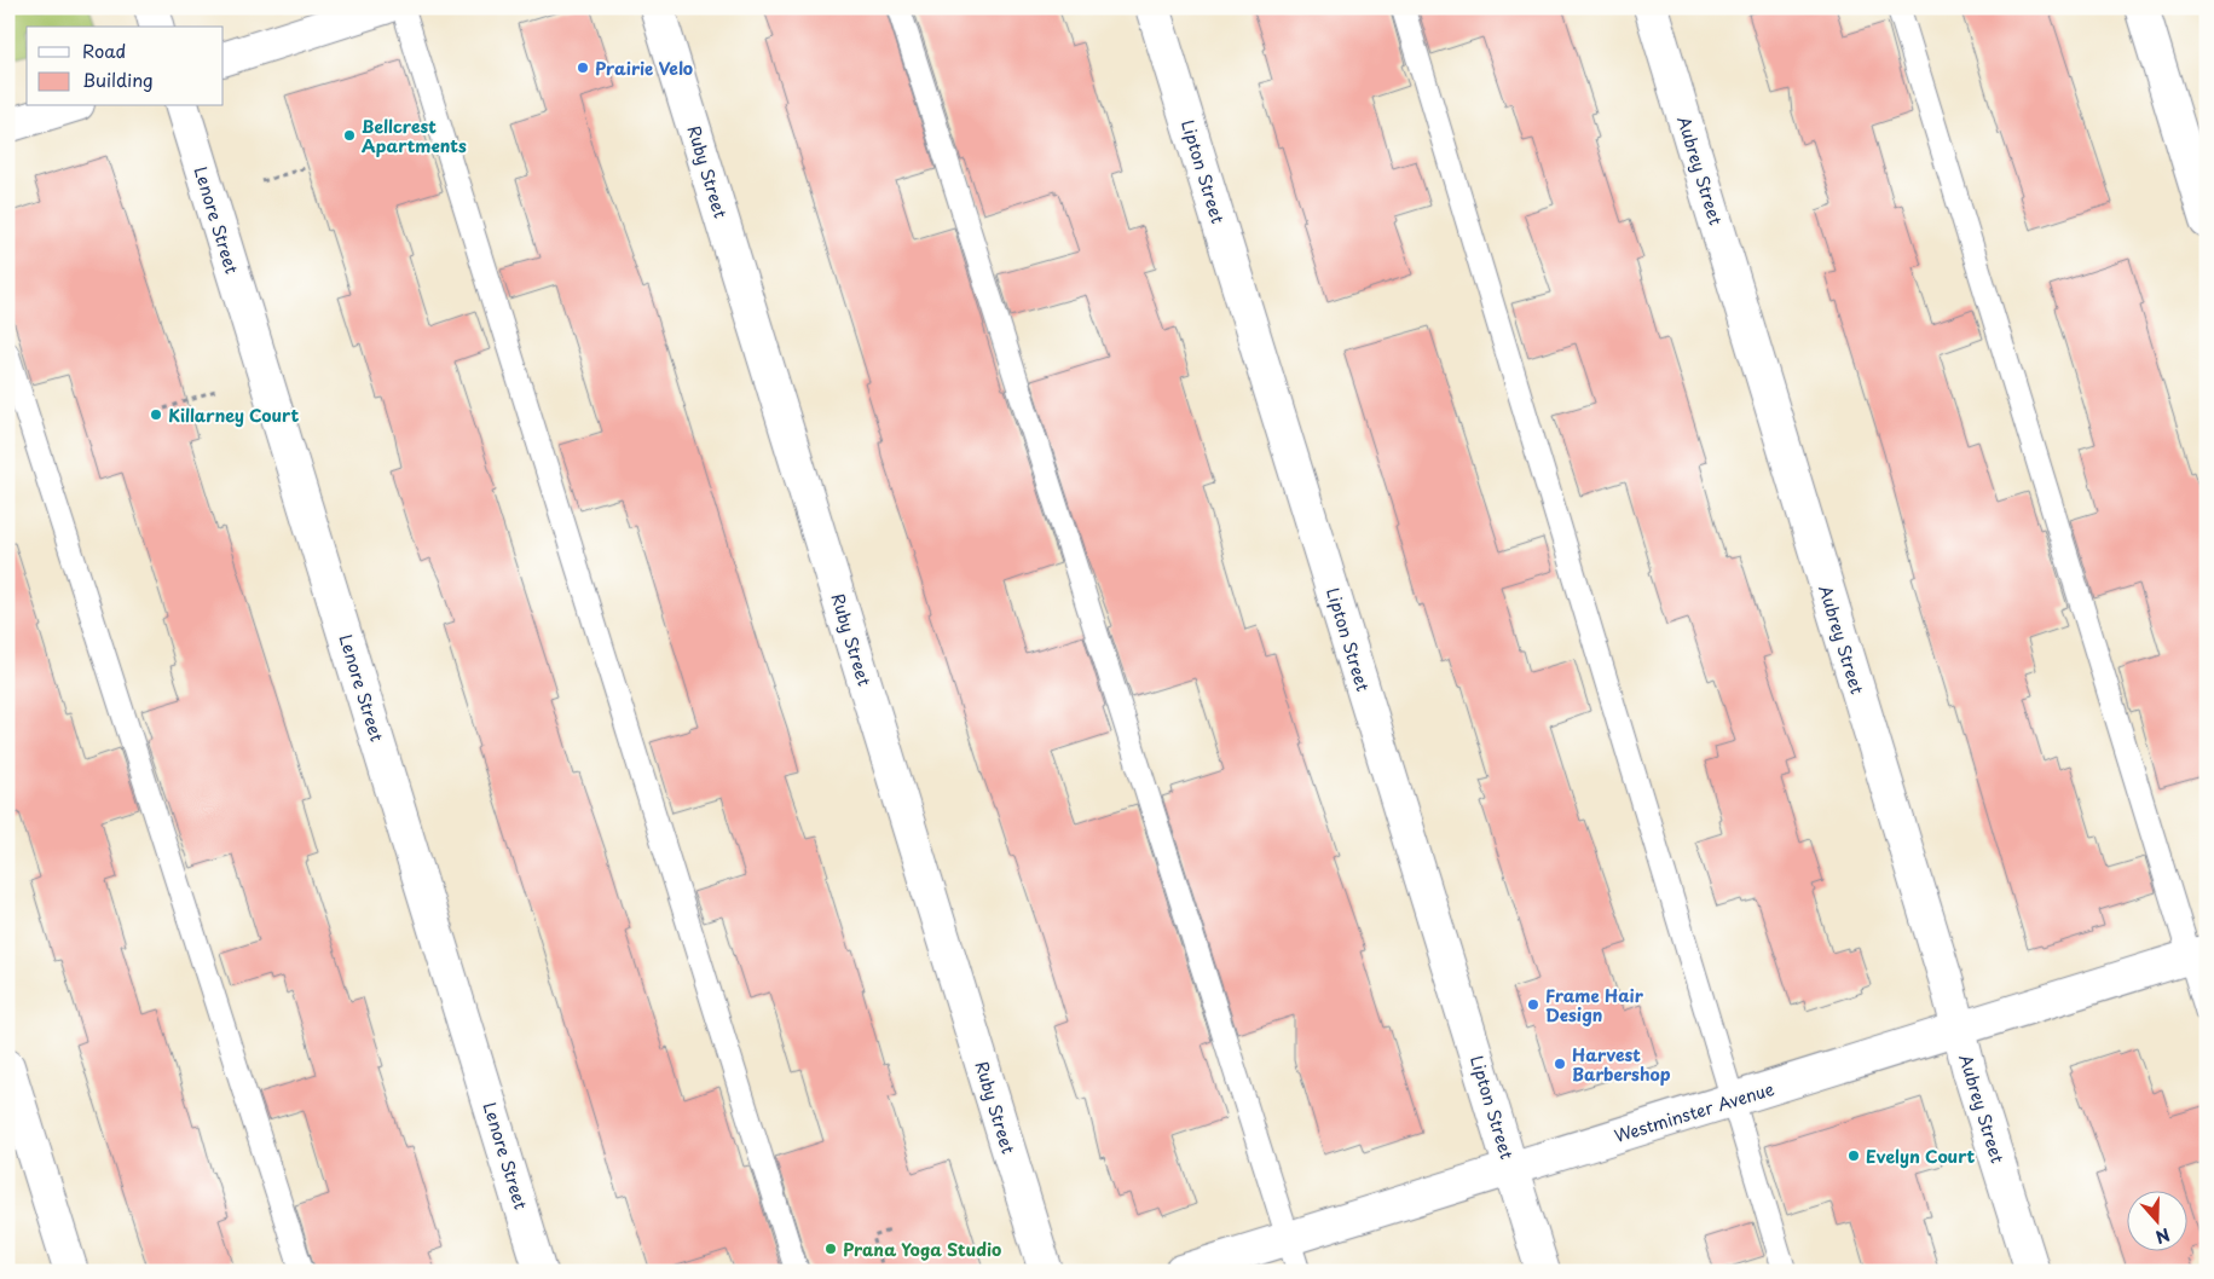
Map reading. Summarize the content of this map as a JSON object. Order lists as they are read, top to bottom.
{
  "streets": {
    "street": [
      "Aubrey Street",
      "Ruby Street",
      "Lipton Street",
      "Lenore Street",
      "Westminster Avenue"
    ]
  },
  "crossings": [
    ["Aubrey Street", "Westminster Avenue"],
    ["Lipton Street", "Westminster Avenue"]
  ],
  "places": [
    "Prairie Velo",
    "Bellcrest Apartments",
    "Killarney Court",
    "Frame Hair Design",
    "Harvest Barbershop",
    "Evelyn Court",
    "Prana Yoga Studio"
  ],
  "legend": ["Road", "Building"],
  "north": "bottom"
}
